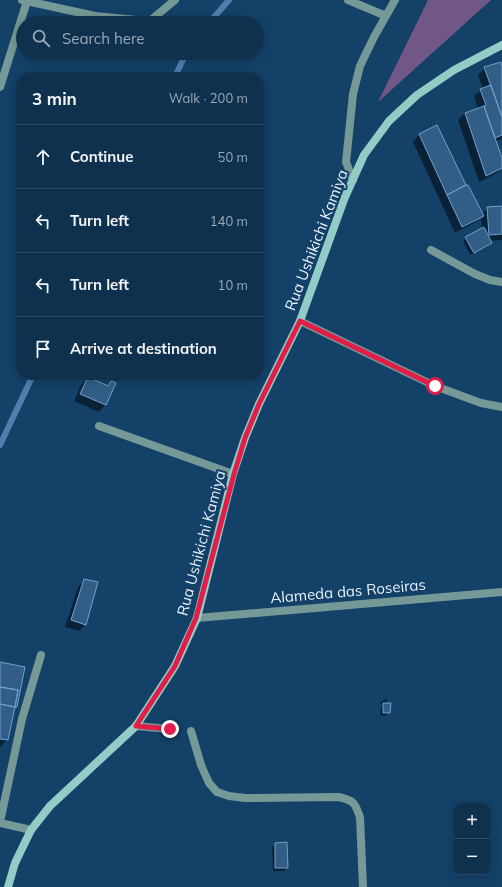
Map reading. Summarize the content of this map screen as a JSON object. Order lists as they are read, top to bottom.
{
  "streets": {
    "main road": ["Rua Ushikichi Kamiya"],
    "street": ["Alameda das Roseiras"]
  },
  "crossings": [
    ["Rua Ushikichi Kamiya", "Alameda das Roseiras"]
  ],
  "page": {
    "search": "Search here",
    "heading": ["3 min", "Walk · 200 m"],
    "list": [
      ["Continue", "50 m"],
      ["Turn left", "140 m"],
      ["Turn left", "10 m"],
      "Arrive at destination"
    ],
    "map_buttons": ["+", "−"]
  }
}
